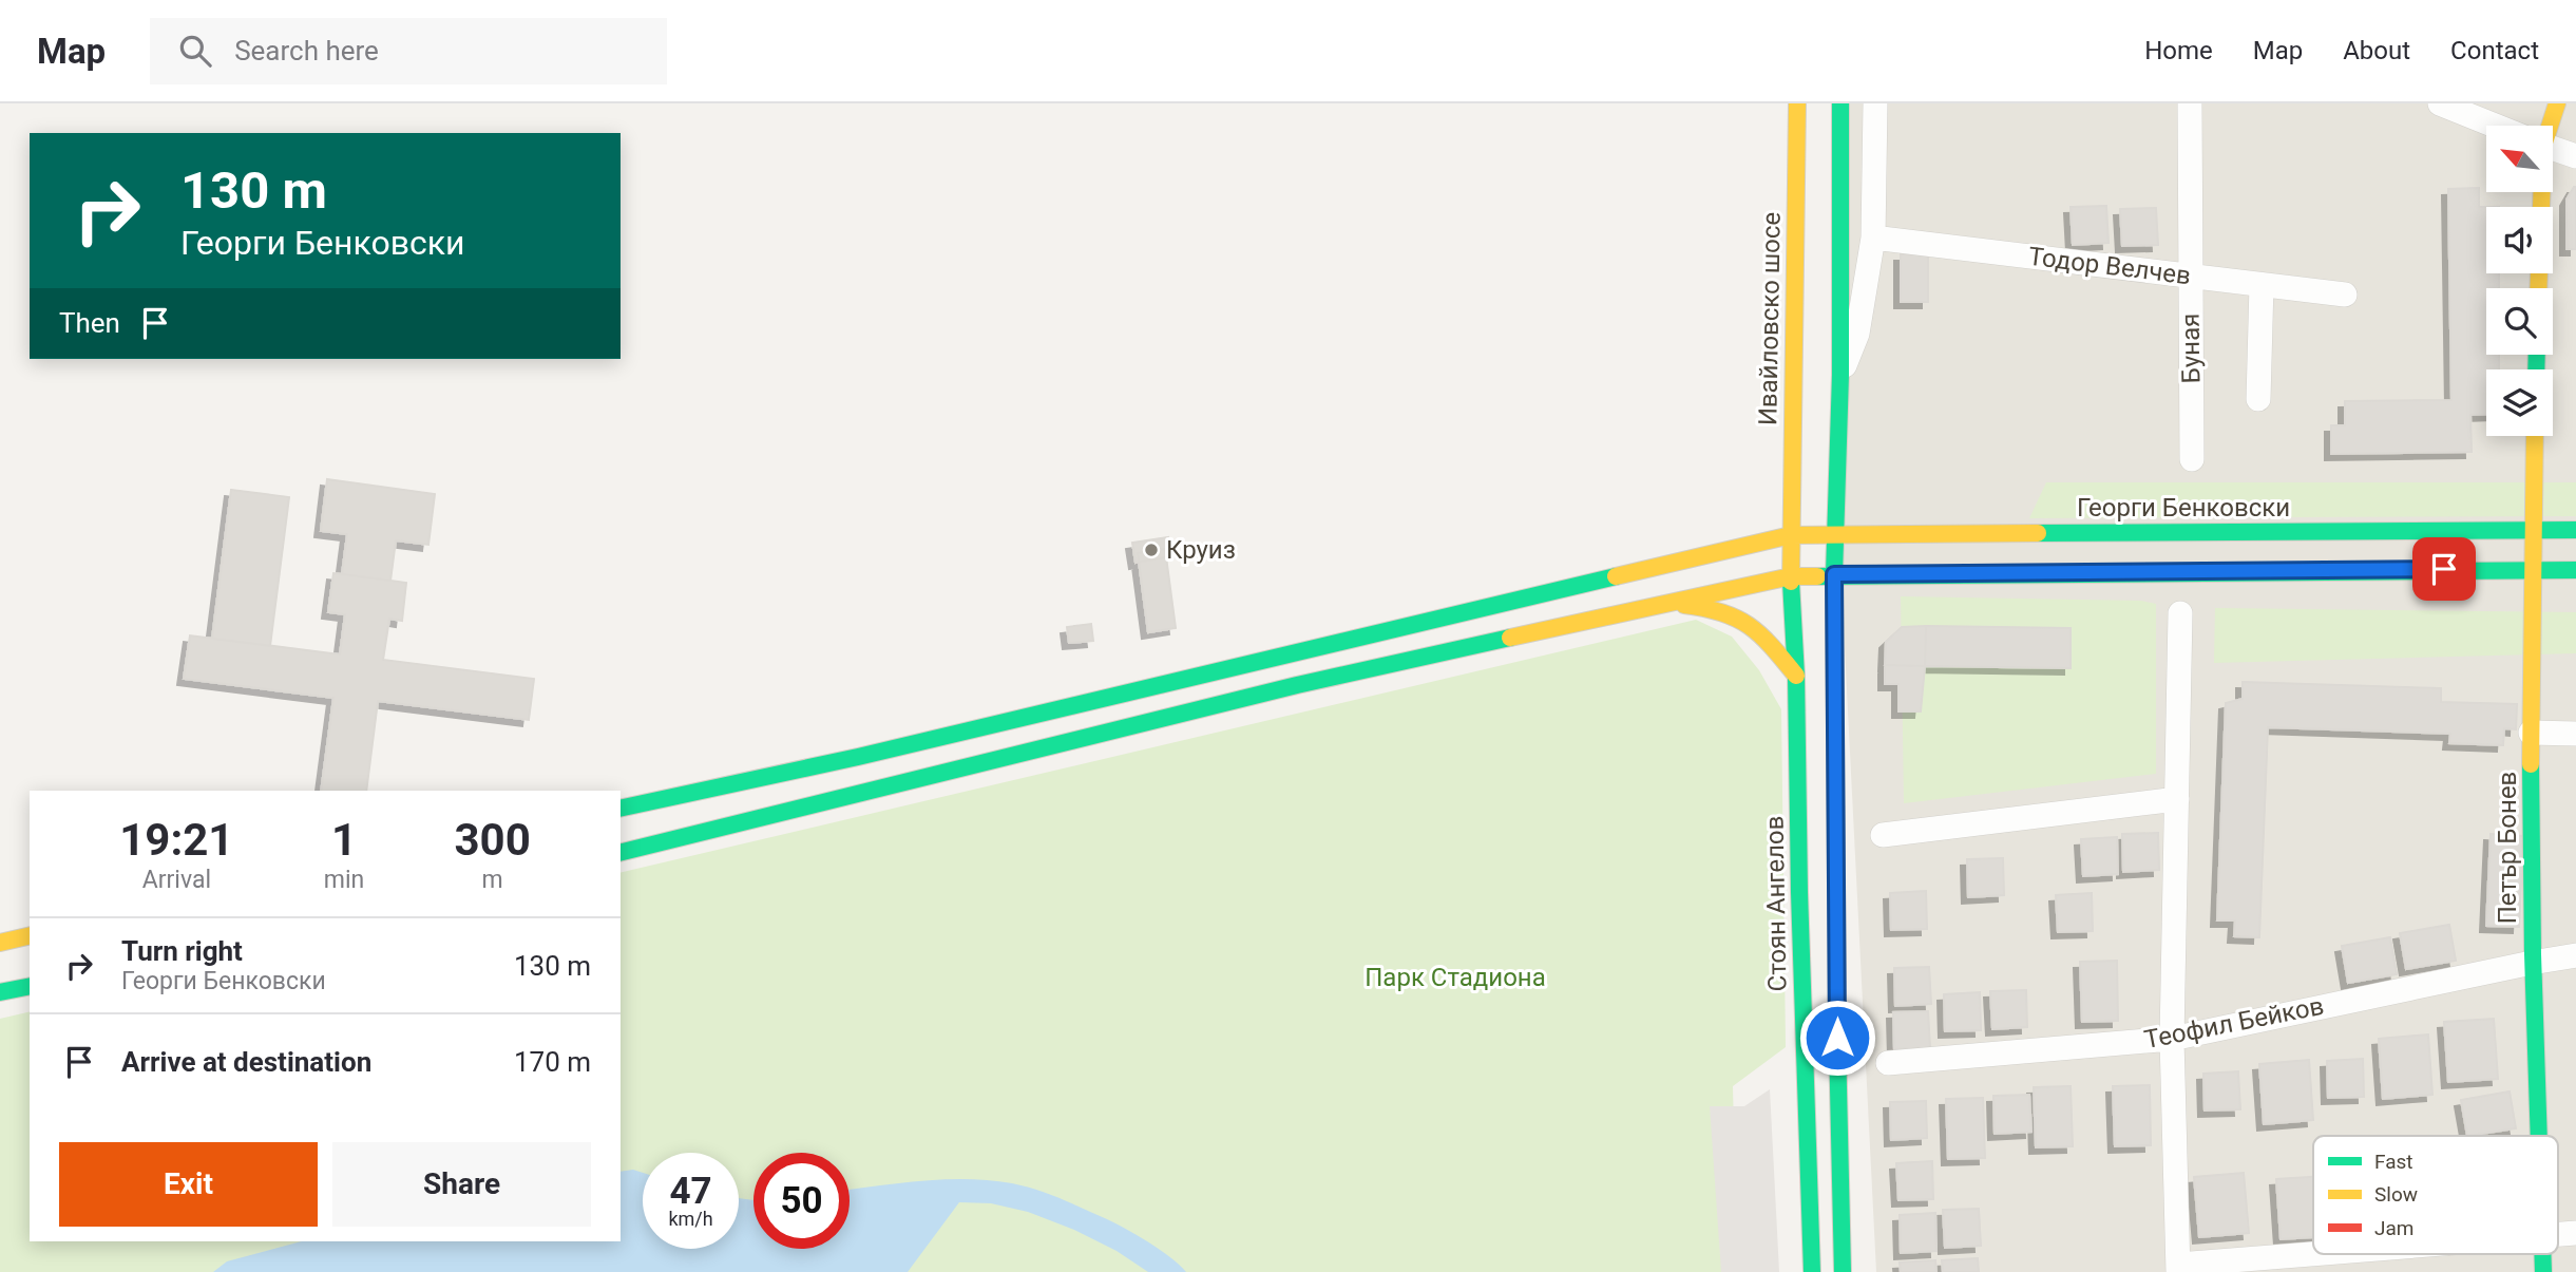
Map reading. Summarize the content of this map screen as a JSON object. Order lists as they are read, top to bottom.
{
  "streets": {
    "main road": [
      "Ивайловско шосе",
      "Георги Бенковски",
      "Петър Бонев",
      "Стоян Ангелов"
    ],
    "street": ["Тодор Велчев", "Буная", "Теофил Бейков"]
  },
  "crossings": [
    ["Тодор Велчев", "Буная"],
    ["Ивайловско шосе", "Георги Бенковски"],
    ["Ивайловско шосе", "Стоян Ангелов"],
    ["Георги Бенковски", "Петър Бонев"],
    ["Георги Бенковски", "Стоян Ангелов"],
    ["Петър Бонев", "Теофил Бейков"]
  ],
  "parks": ["Парк Стадиона"],
  "places": ["Круиз"],
  "legend": ["Fast", "Slow", "Jam"],
  "north": "top left",
  "page": {
    "header": "Map",
    "search": "Search here",
    "nav": [
      "Home",
      "Map",
      "About",
      "Contact"
    ],
    "turn": ["130 m", "Георги Бенковски"],
    "then": "Then",
    "eta": [
      "19:21",
      "Arrival",
      "1",
      "min",
      "300",
      "m"
    ],
    "list": [
      {
        "name": "Turn right",
        "note": "Георги Бенковски",
        "value": "130 m"
      },
      {
        "name": "Arrive at destination",
        "value": "170 m"
      }
    ],
    "buttons": ["Exit", "Share"],
    "speed": "47 km/h",
    "limit": "50"
  }
}
